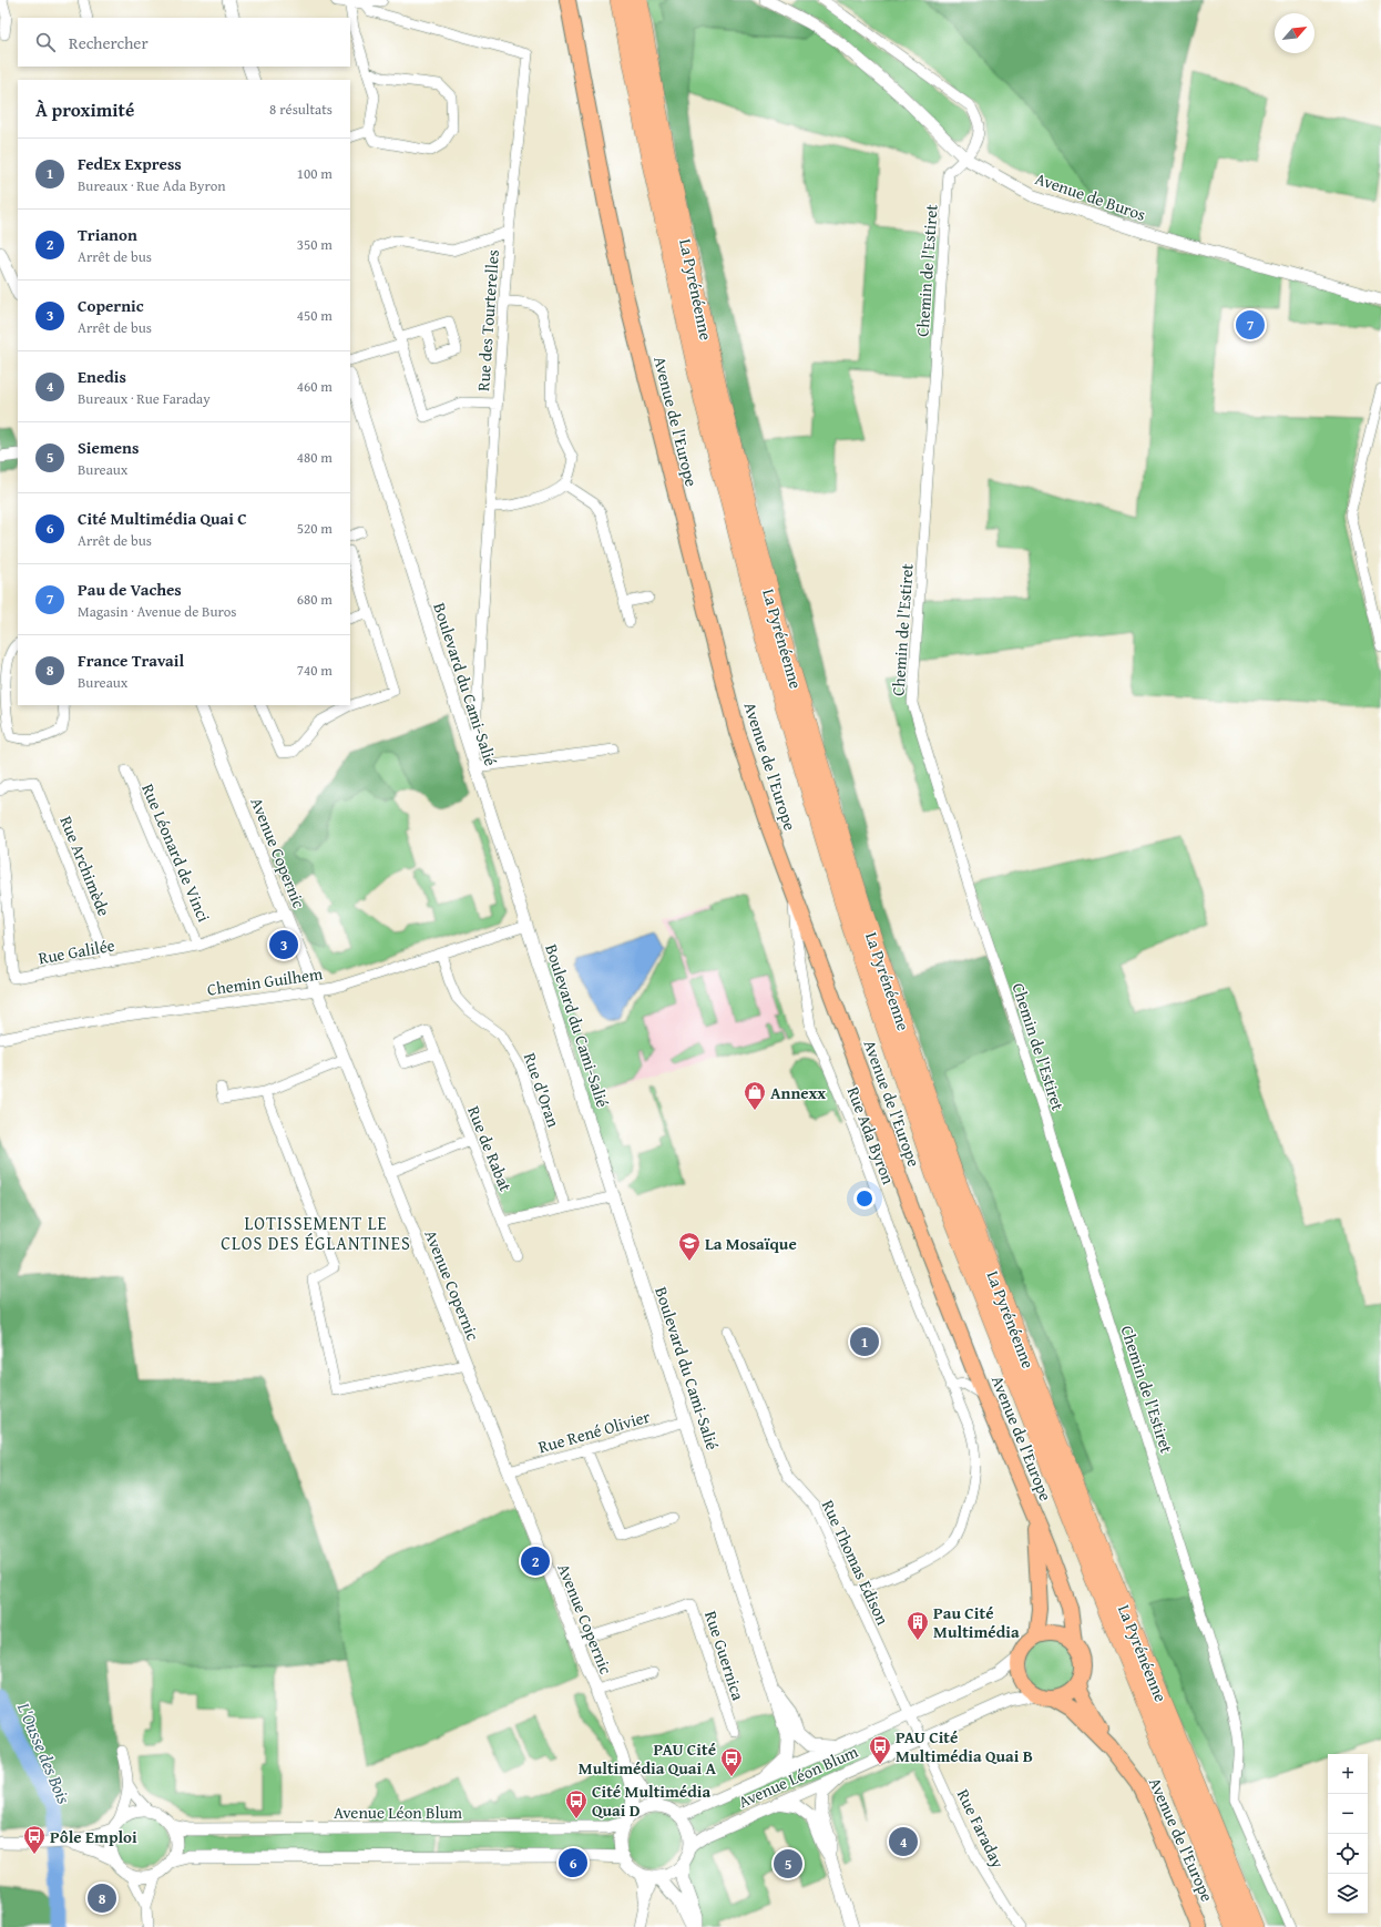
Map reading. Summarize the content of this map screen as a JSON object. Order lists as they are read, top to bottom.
{
  "streets": {
    "highway": ["La Pyrénéenne"],
    "main road": ["Avenue de l'Europe"],
    "street": [
      "Avenue de Buros",
      "Chemin de l'Estiret",
      "Rue des Tourterelles",
      "Boulevard du Cami-Salié",
      "Rue Léonard de Vinci",
      "Avenue Copernic",
      "Rue Archimède",
      "Rue Galilée",
      "Chemin Guilhem",
      "Rue d'Oran",
      "Rue Ada Byron",
      "Rue de Rabat",
      "Rue René Olivier",
      "Rue Thomas Edison",
      "Rue Guernica",
      "Avenue Léon Blum",
      "Rue Faraday"
    ]
  },
  "crossings": [
    ["Avenue de Buros", "Chemin de l'Estiret"],
    ["Rue des Tourterelles", "Boulevard du Cami-Salié"],
    ["Avenue de l'Europe", "Rue Ada Byron"],
    ["Avenue de l'Europe", "Avenue Léon Blum"],
    ["Boulevard du Cami-Salié", "Chemin Guilhem"],
    ["Boulevard du Cami-Salié", "Rue René Olivier"],
    ["Boulevard du Cami-Salié", "Avenue Léon Blum"],
    ["Rue Léonard de Vinci", "Rue Galilée"],
    ["Avenue Copernic", "Rue Galilée"],
    ["Avenue Copernic", "Chemin Guilhem"],
    ["Avenue Copernic", "Rue René Olivier"],
    ["Avenue Copernic", "Rue Guernica"],
    ["Avenue Copernic", "Avenue Léon Blum"],
    ["Rue Archimède", "Rue Galilée"],
    ["Chemin Guilhem", "Rue d'Oran"],
    ["Rue Ada Byron", "Rue Thomas Edison"],
    ["Rue Thomas Edison", "Avenue Léon Blum"],
    ["Avenue Léon Blum", "Rue Faraday"]
  ],
  "districts": ["LOTISSEMENT LE CLOS DES ÉGLANTINES"],
  "water": ["L'Ousse des Bois"],
  "places": {
    "shop": ["Annexx"],
    "school or university": ["La Mosaïque"],
    "building": ["Pau Cité Multimédia"],
    "bus stop": [
      "PAU Cité Multimédia Quai B",
      "PAU Cité Multimédia Quai A",
      "Cité Multimédia Quai D",
      "Pôle Emploi"
    ]
  },
  "north": "top right",
  "page": {
    "search": "Rechercher",
    "heading": ["À proximité", "8 résultats"],
    "list": [
      {
        "mark": "1",
        "name": "FedEx Express",
        "note": "Bureaux · Rue Ada Byron",
        "value": "100 m"
      },
      {
        "mark": "2",
        "name": "Trianon",
        "note": "Arrêt de bus",
        "value": "350 m"
      },
      {
        "mark": "3",
        "name": "Copernic",
        "note": "Arrêt de bus",
        "value": "450 m"
      },
      {
        "mark": "4",
        "name": "Enedis",
        "note": "Bureaux · Rue Faraday",
        "value": "460 m"
      },
      {
        "mark": "5",
        "name": "Siemens",
        "note": "Bureaux",
        "value": "480 m"
      },
      {
        "mark": "6",
        "name": "Cité Multimédia Quai C",
        "note": "Arrêt de bus",
        "value": "520 m"
      },
      {
        "mark": "7",
        "name": "Pau de Vaches",
        "note": "Magasin · Avenue de Buros",
        "value": "680 m"
      },
      {
        "mark": "8",
        "name": "France Travail",
        "note": "Bureaux",
        "value": "740 m"
      }
    ],
    "pins": [
      "7",
      "3",
      "1",
      "2",
      "4",
      "6",
      "5",
      "8"
    ],
    "map_buttons": ["+", "−"]
  }
}
